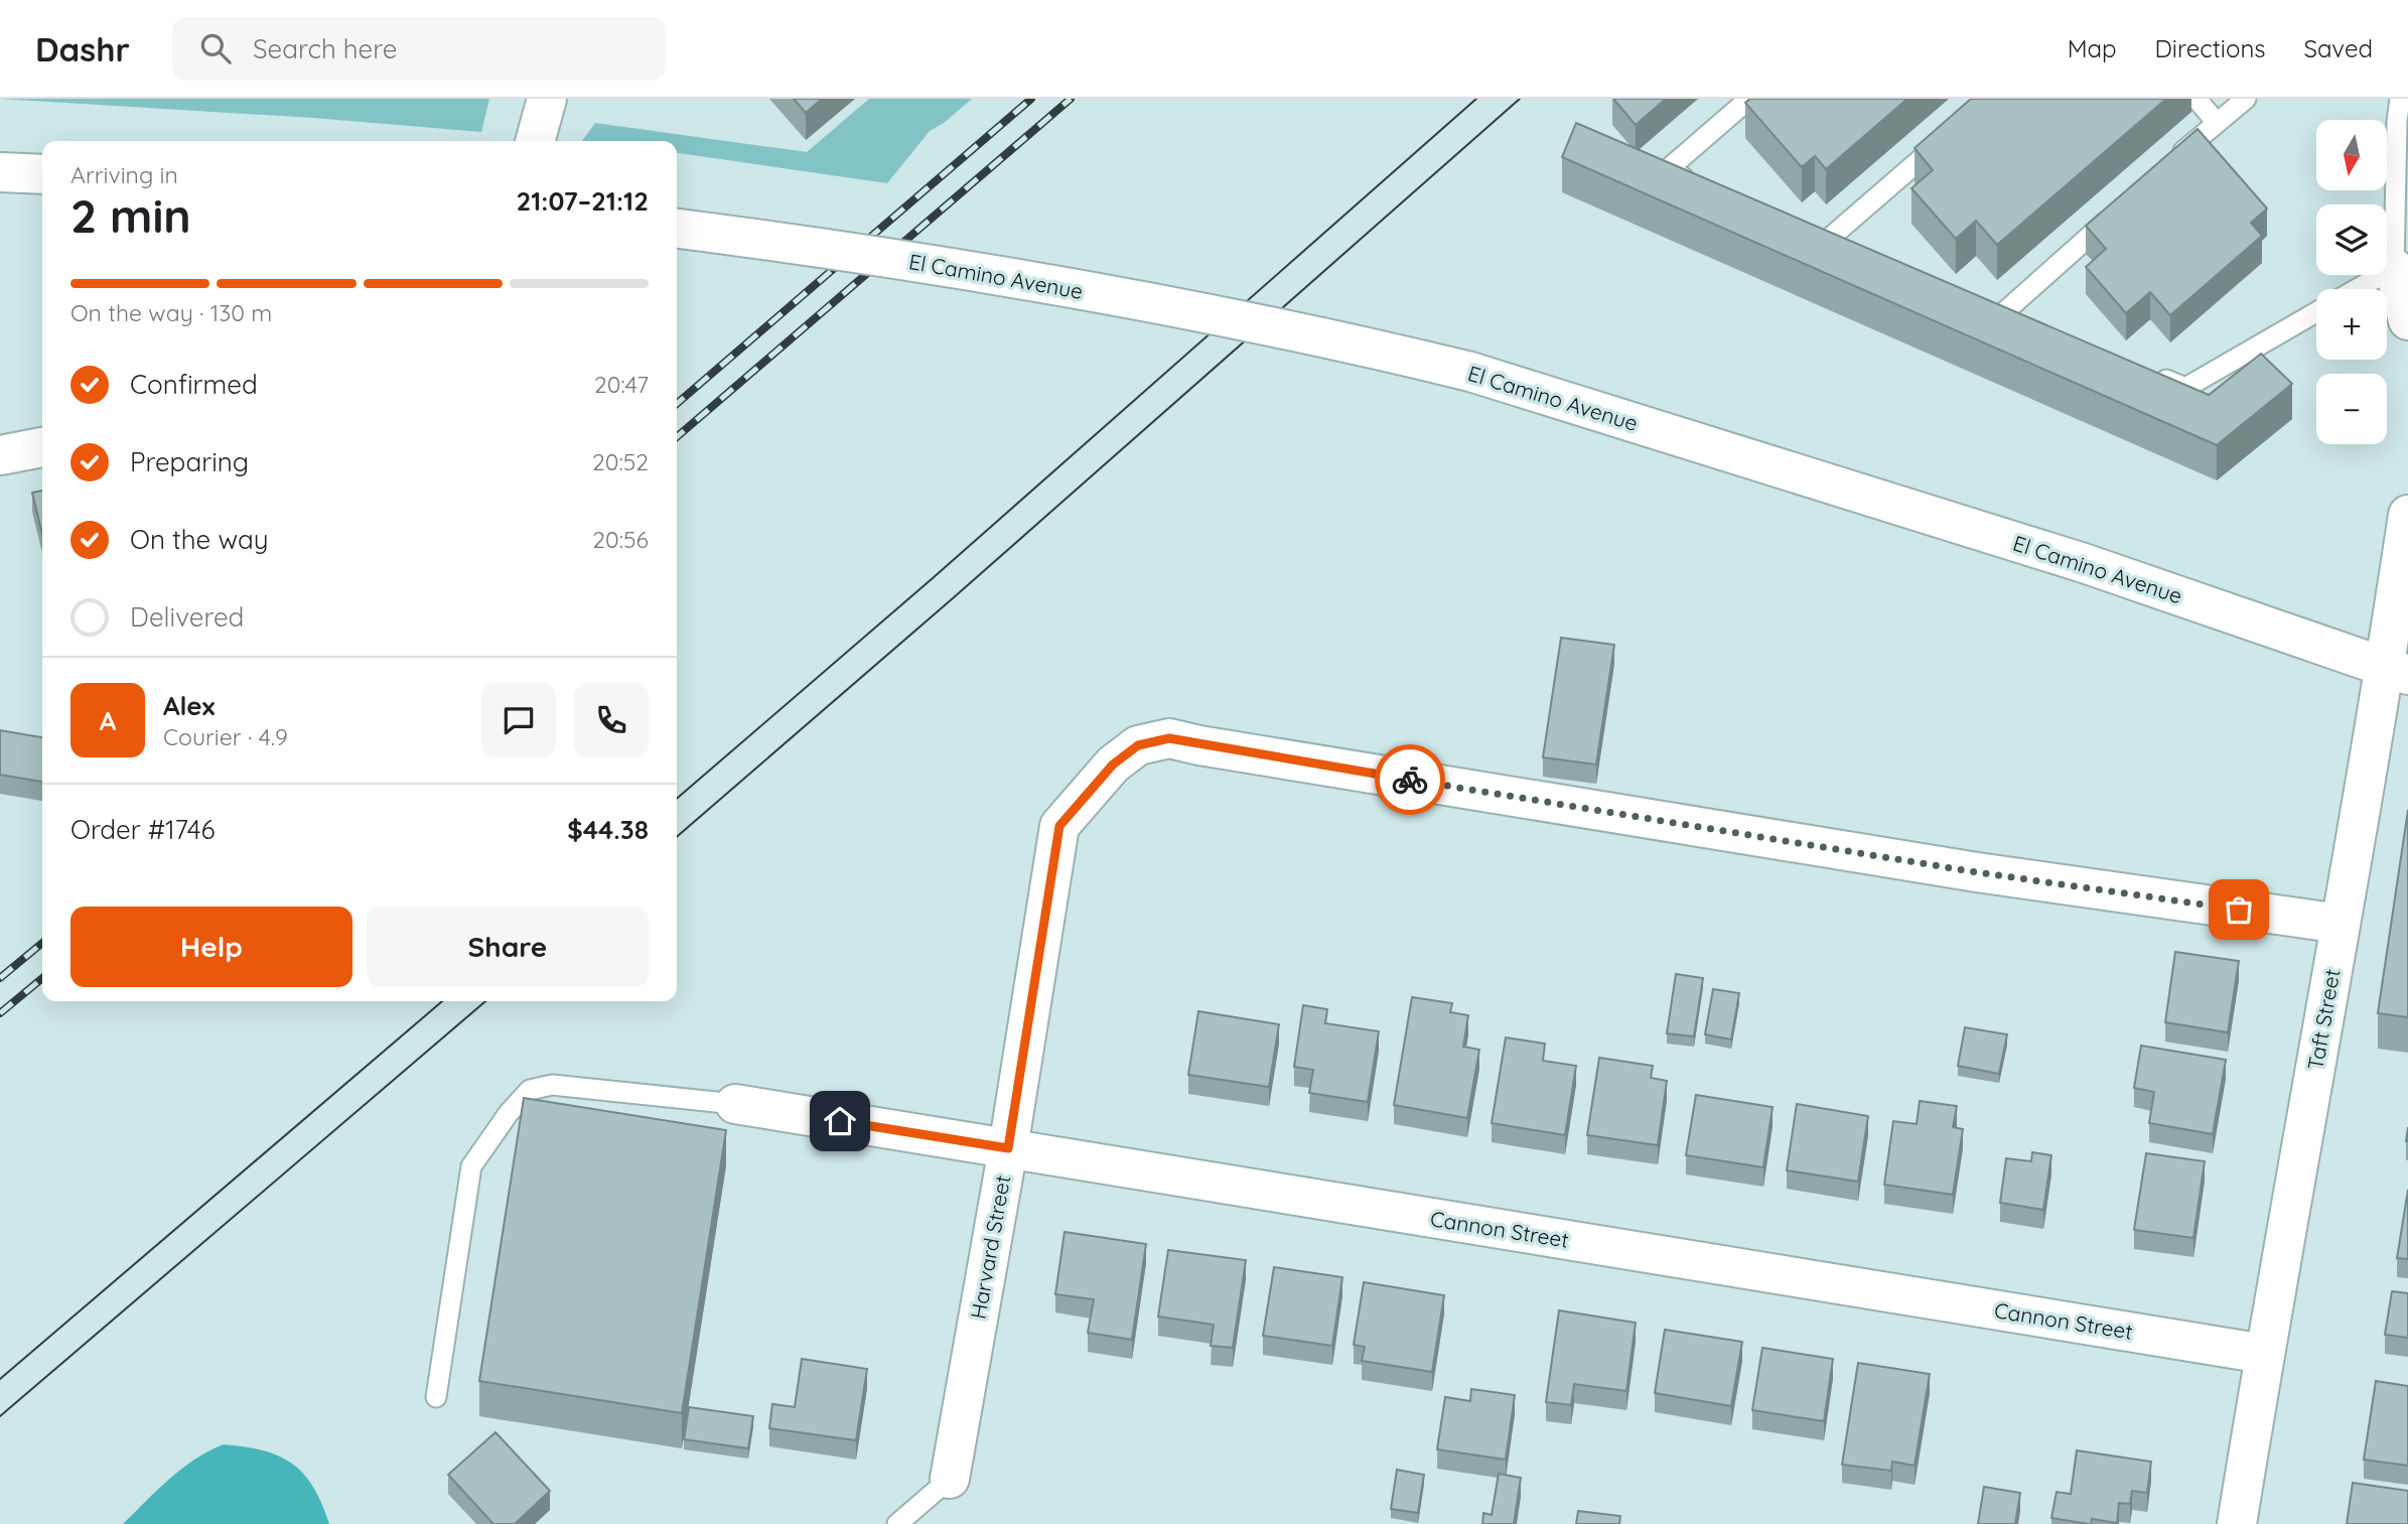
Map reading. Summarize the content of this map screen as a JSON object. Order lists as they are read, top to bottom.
{
  "streets": {
    "street": [
      "El Camino Avenue",
      "Taft Street",
      "Cannon Street",
      "Harvard Street"
    ]
  },
  "crossings": [
    ["El Camino Avenue", "Taft Street"],
    ["Taft Street", "Cannon Street"],
    ["Taft Street", "Harvard Street"],
    ["Cannon Street", "Harvard Street"]
  ],
  "north": "bottom",
  "page": {
    "header": "Dashr",
    "search": "Search here",
    "nav": ["Map", "Directions", "Saved"],
    "map_buttons": ["+", "−"],
    "heading": ["2 min", "Arriving in", "21:07–21:12"],
    "panel": [
      "Alex",
      "Courier · 4.9",
      "Order #1746",
      "$44.38"
    ],
    "bar": "On the way · 130 m",
    "list": [
      ["Confirmed", "20:47"],
      ["Preparing", "20:52"],
      ["On the way", "20:56"],
      "Delivered"
    ],
    "round": "A",
    "buttons": ["Help", "Share"]
  }
}
